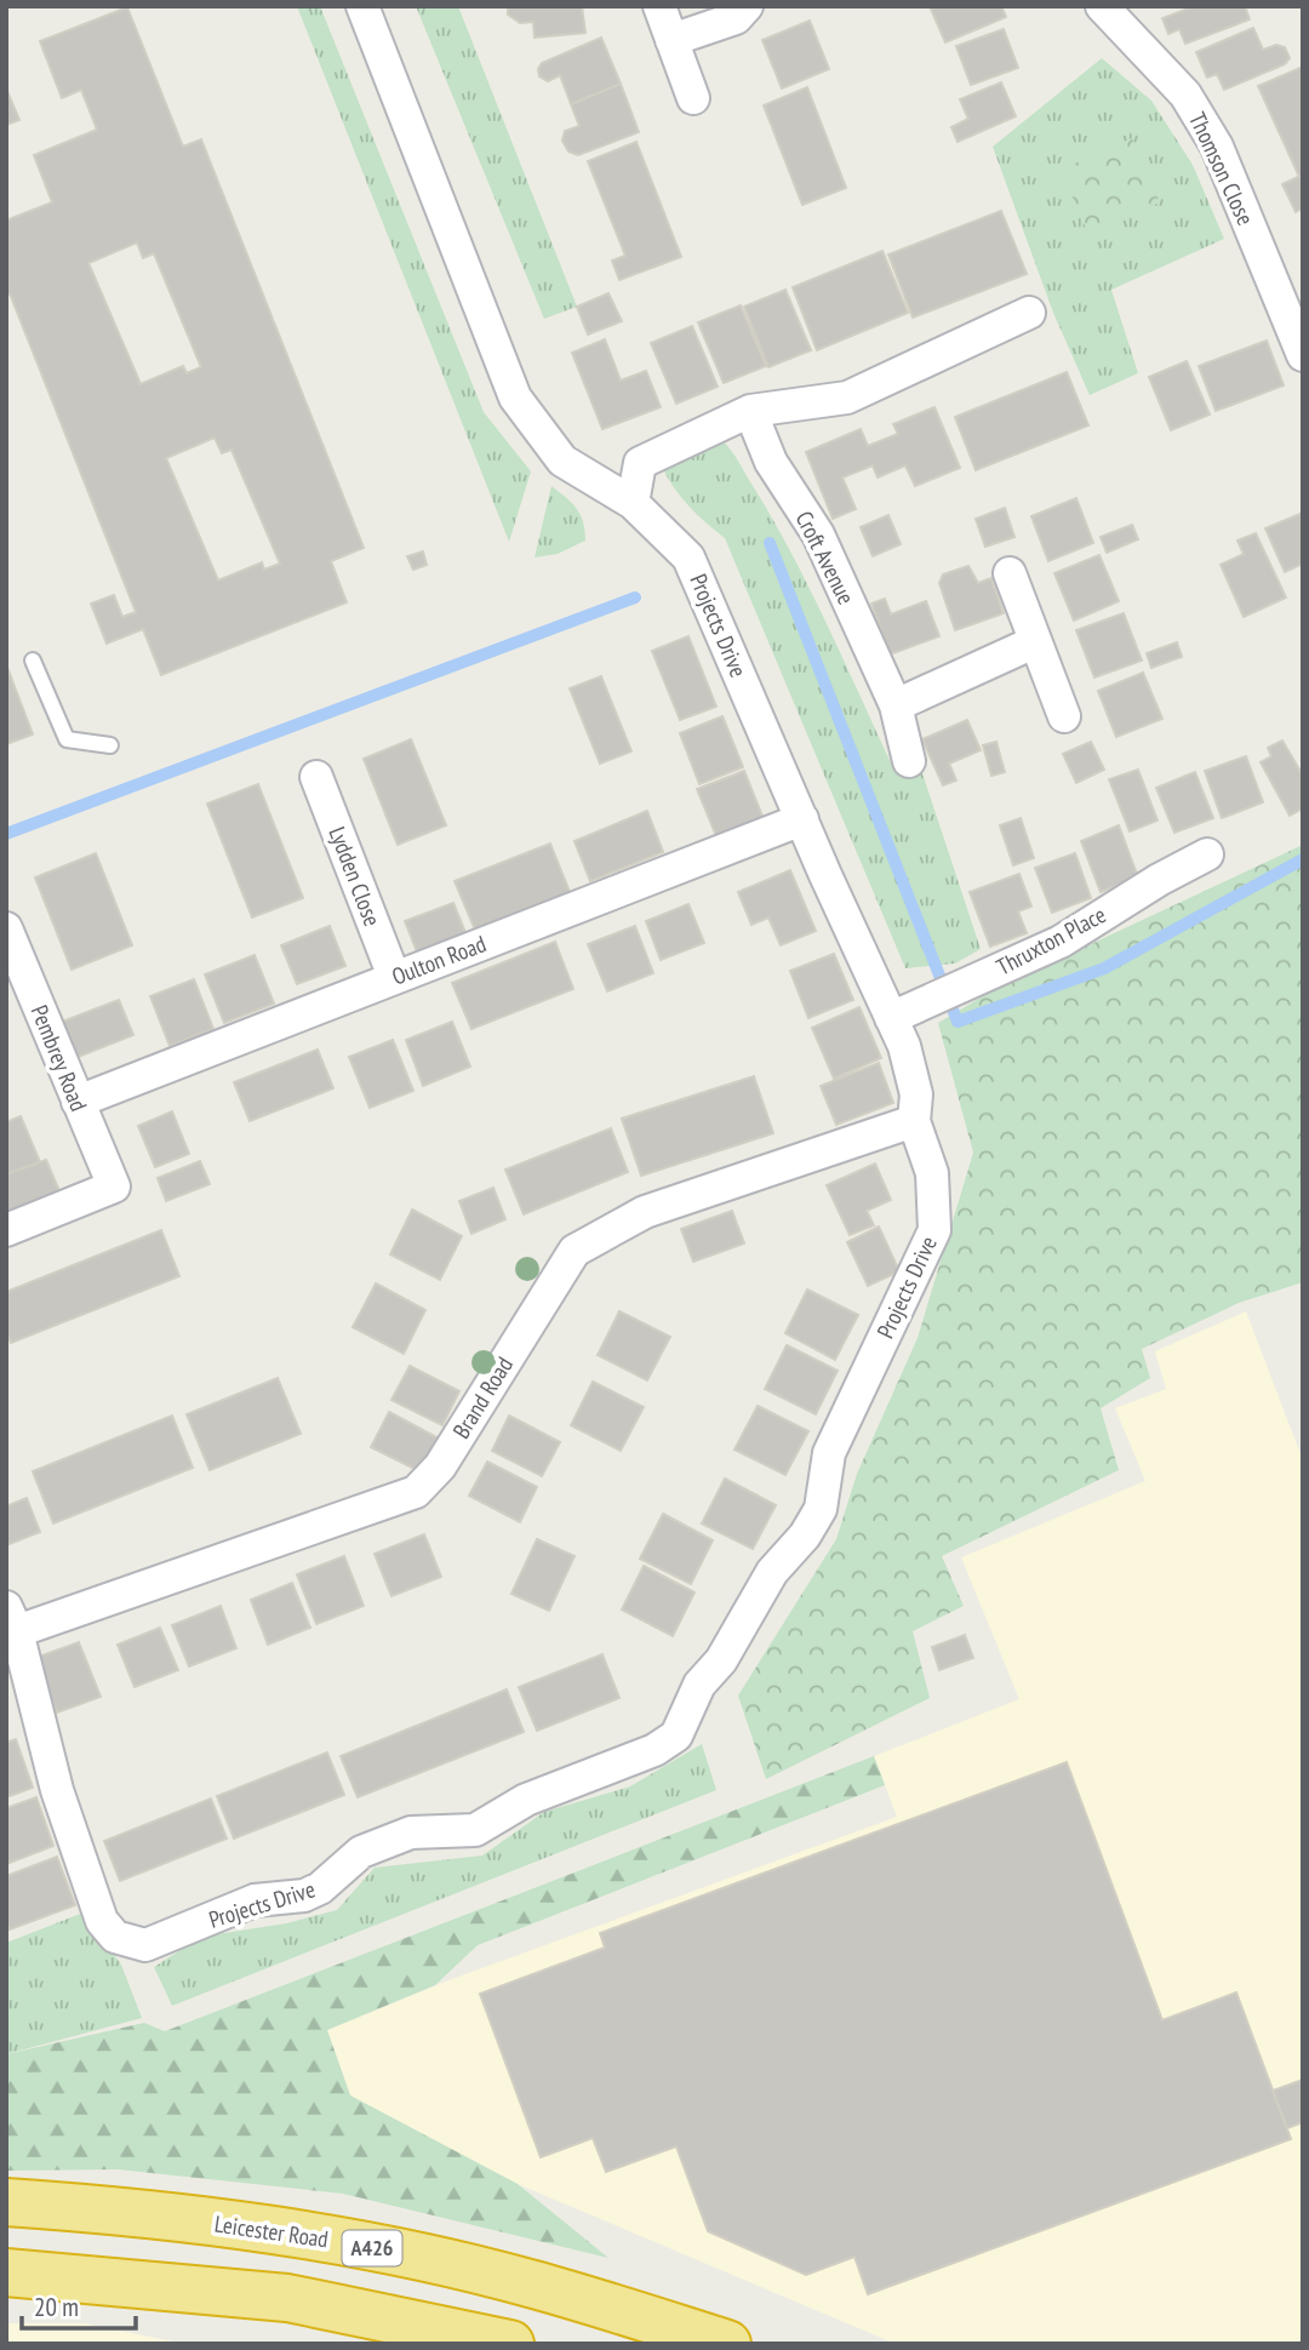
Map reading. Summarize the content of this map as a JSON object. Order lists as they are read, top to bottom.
{
  "streets": {
    "highway": ["Leicester Road", "A426"],
    "street": [
      "Thomson Close",
      "Croft Avenue",
      "Projects Drive",
      "Lydden Close",
      "Thruxton Place",
      "Oulton Road",
      "Pembrey Road",
      "Brand Road"
    ]
  },
  "crossings": [
    ["Projects Drive", "Thruxton Place"],
    ["Projects Drive", "Oulton Road"],
    ["Projects Drive", "Brand Road"],
    ["Lydden Close", "Oulton Road"],
    ["Oulton Road", "Pembrey Road"]
  ],
  "scale_bar": "20 m"
}
